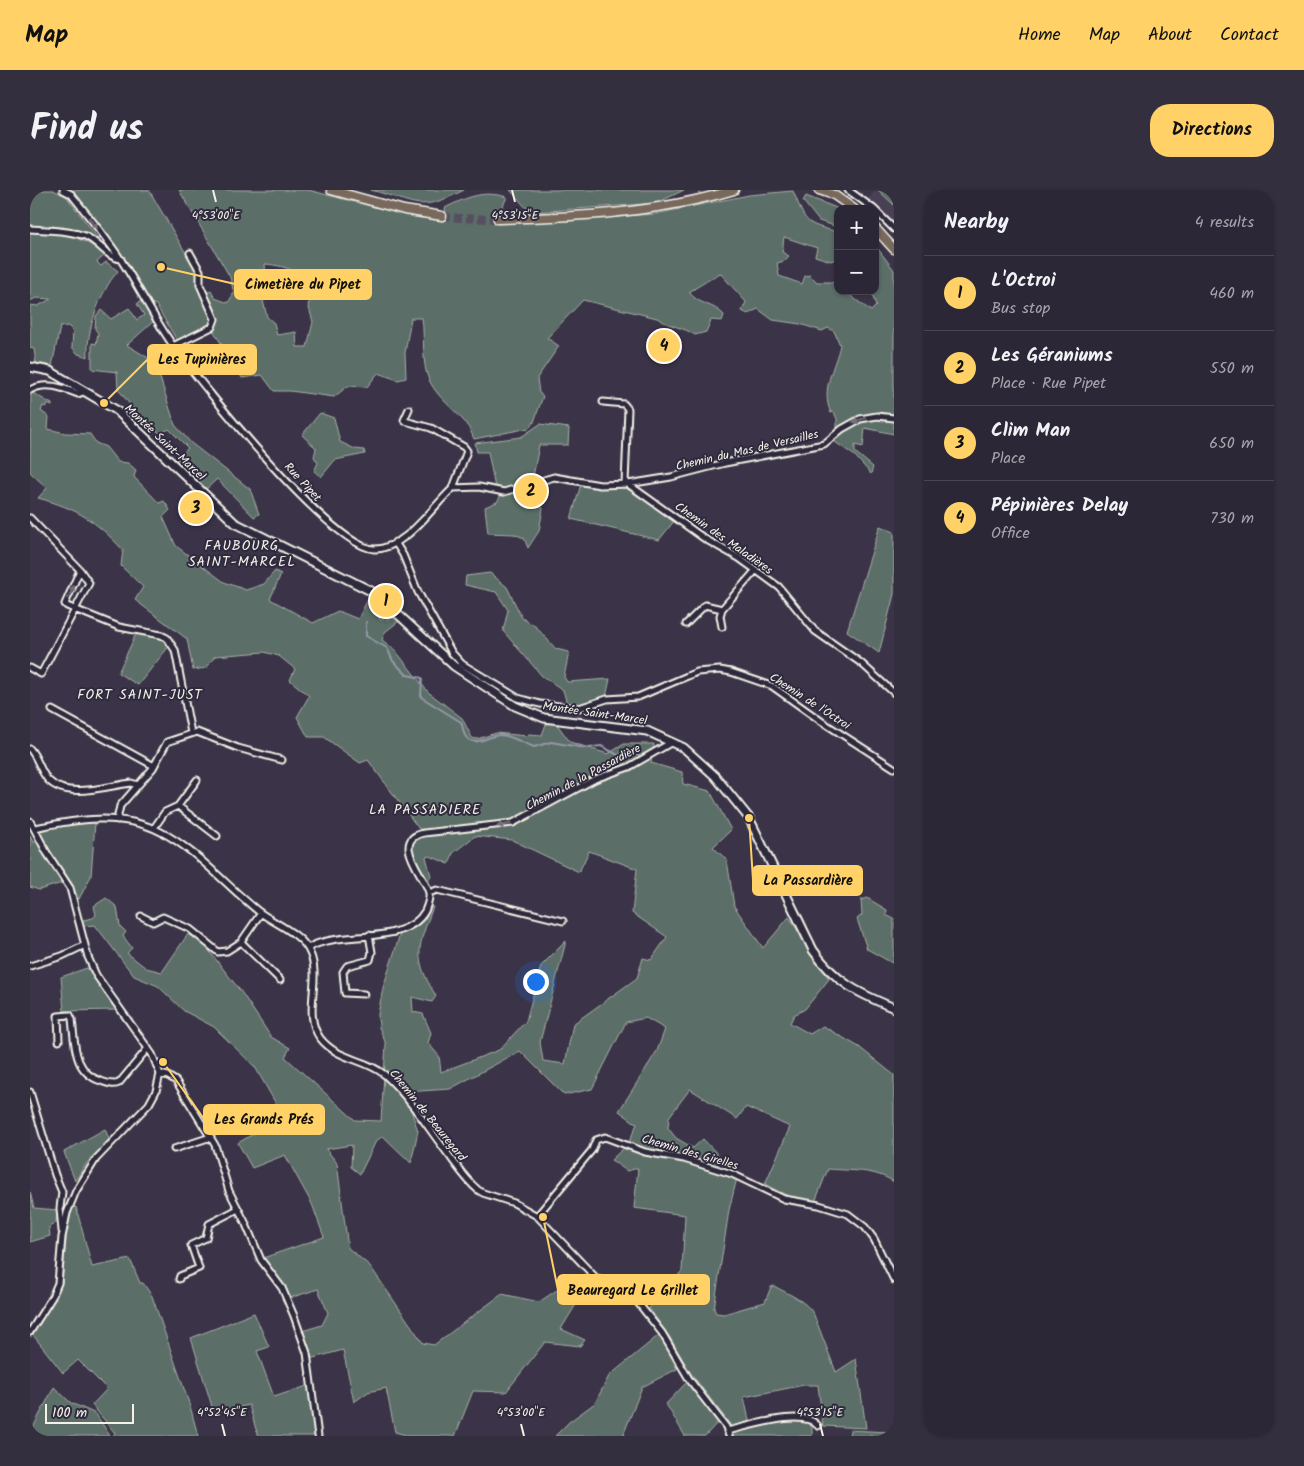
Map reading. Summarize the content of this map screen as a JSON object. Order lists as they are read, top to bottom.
{
  "streets": {
    "main road": ["Montée Saint-Marcel"],
    "street": [
      "Chemin du Mas de Versailles",
      "Rue Pipet",
      "Chemin des Maladières",
      "Chemin de l'Octroi",
      "Chemin de la Passardière",
      "Chemin de Beauregard",
      "Chemin des Girelles"
    ]
  },
  "crossings": [
    ["Montée Saint-Marcel", "Chemin de l'Octroi"],
    ["Montée Saint-Marcel", "Chemin de la Passardière"],
    ["Chemin du Mas de Versailles", "Chemin des Maladières"],
    ["Chemin de Beauregard", "Chemin des Girelles"]
  ],
  "one_way": ["Chemin du Mas de Versailles", "Chemin de la Passardière"],
  "districts": ["FAUBOURG SAINT-MARCEL", "FORT SAINT-JUST", "LA PASSADIERE"],
  "places": [
    "Cimetière du Pipet",
    "Les Tupinières",
    "La Passardière",
    "Les Grands Prés",
    "Beauregard Le Grillet"
  ],
  "scale_bar": "100 m",
  "page": {
    "header": "Map",
    "nav": [
      "Home",
      "Map",
      "About",
      "Contact"
    ],
    "title": "Find us",
    "buttons": "Directions",
    "heading": ["Nearby", "4 results"],
    "map_buttons": ["+", "−"],
    "list": [
      {
        "mark": "1",
        "name": "L'Octroi",
        "note": "Bus stop",
        "value": "460 m"
      },
      {
        "mark": "2",
        "name": "Les Géraniums",
        "note": "Place · Rue Pipet",
        "value": "550 m"
      },
      {
        "mark": "3",
        "name": "Clim Man",
        "note": "Place",
        "value": "650 m"
      },
      {
        "mark": "4",
        "name": "Pépinières Delay",
        "note": "Office",
        "value": "730 m"
      }
    ],
    "pins": [
      "4",
      "2",
      "3",
      "1"
    ],
    "scale": "100 m"
  },
  "coordinates": ["4°53'00\"E", "4°53'15\"E", "4°52'45\"E"]
}
